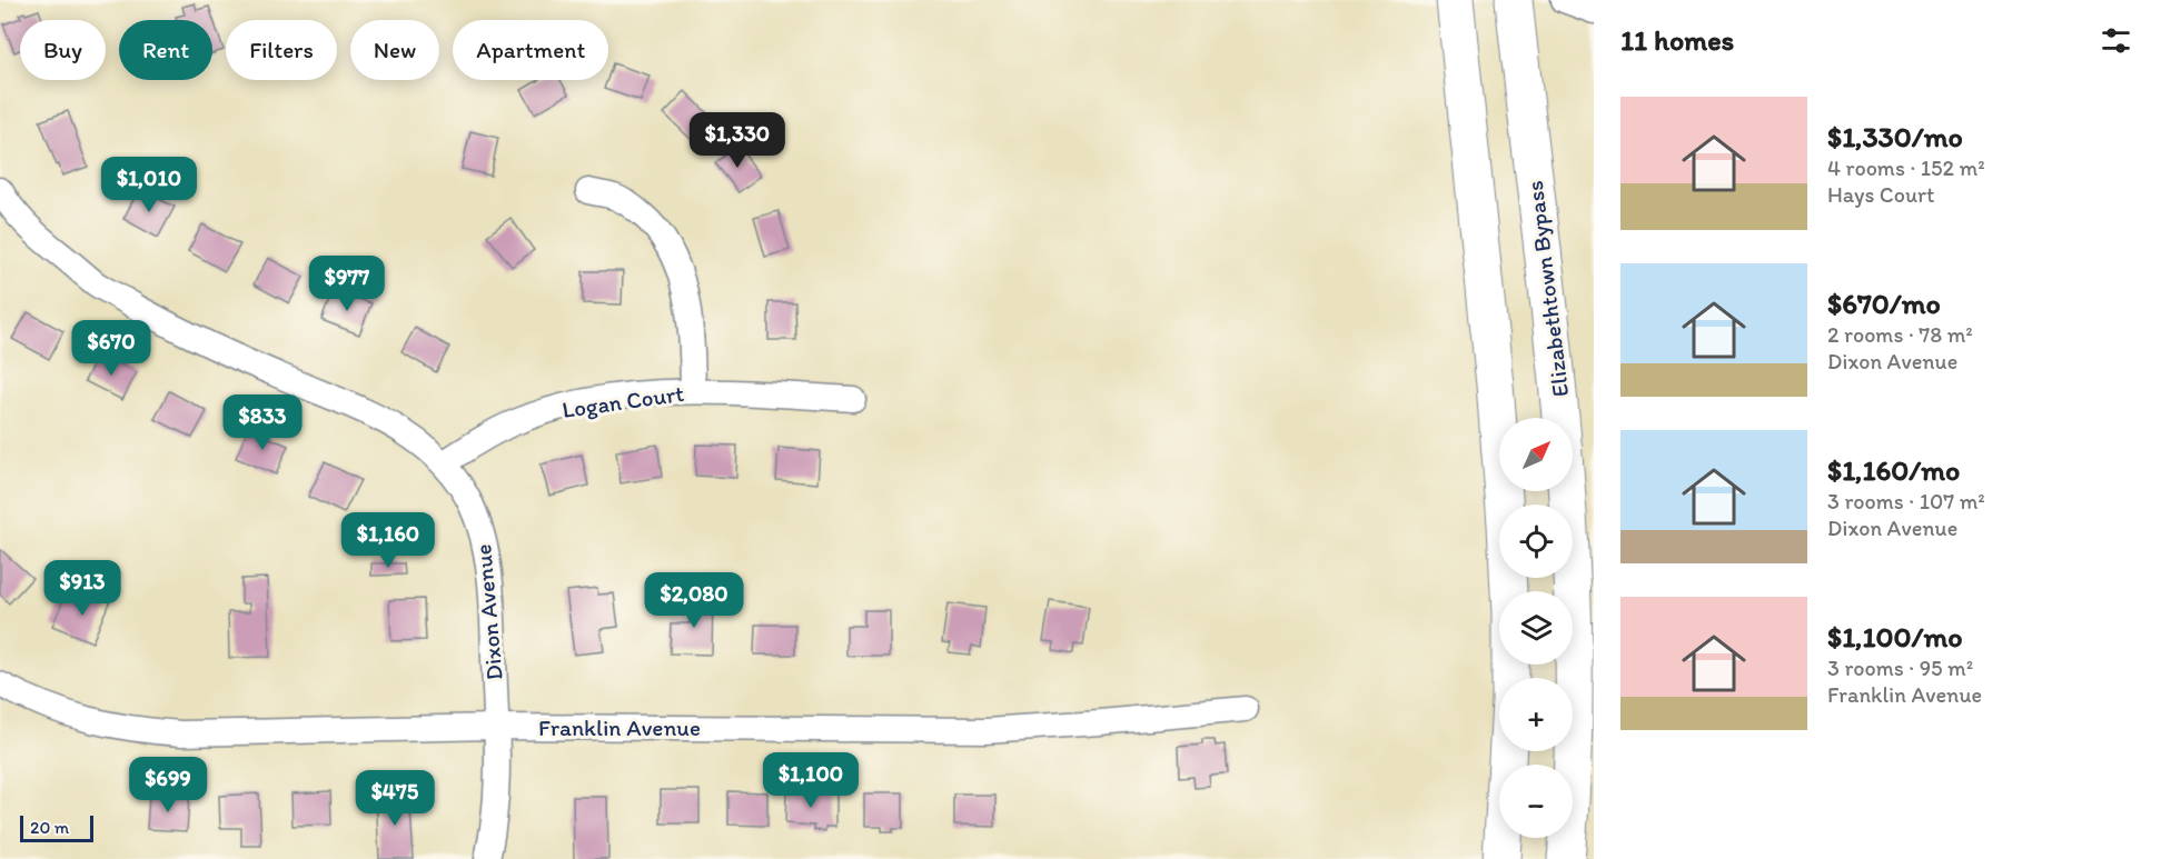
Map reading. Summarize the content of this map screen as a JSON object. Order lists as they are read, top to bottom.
{
  "streets": {
    "highway": ["Elizabethtown Bypass"],
    "street": ["Logan Court", "Dixon Avenue", "Franklin Avenue"]
  },
  "crossings": [
    ["Logan Court", "Dixon Avenue"],
    ["Dixon Avenue", "Franklin Avenue"]
  ],
  "scale_bar": "20 m",
  "north": "top right",
  "page": {
    "heading": "11 homes",
    "chip": [
      "Buy",
      "Rent",
      "Filters",
      "New",
      "Apartment"
    ],
    "list": [
      {
        "name": "$1,330/mo",
        "note": "4 rooms · 152 m² · Hays Court"
      },
      {
        "name": "$670/mo",
        "note": "2 rooms · 78 m² · Dixon Avenue"
      },
      {
        "name": "$1,160/mo",
        "note": "3 rooms · 107 m² · Dixon Avenue"
      },
      {
        "name": "$1,100/mo",
        "note": "3 rooms · 95 m² · Franklin Avenue"
      }
    ],
    "price": [
      "$1,330",
      "$1,010",
      "$977",
      "$670",
      "$833",
      "$1,160",
      "$913",
      "$2,080",
      "$1,100",
      "$699",
      "$475"
    ],
    "map_buttons": ["+", "−"],
    "scale": "20 m"
  }
}
